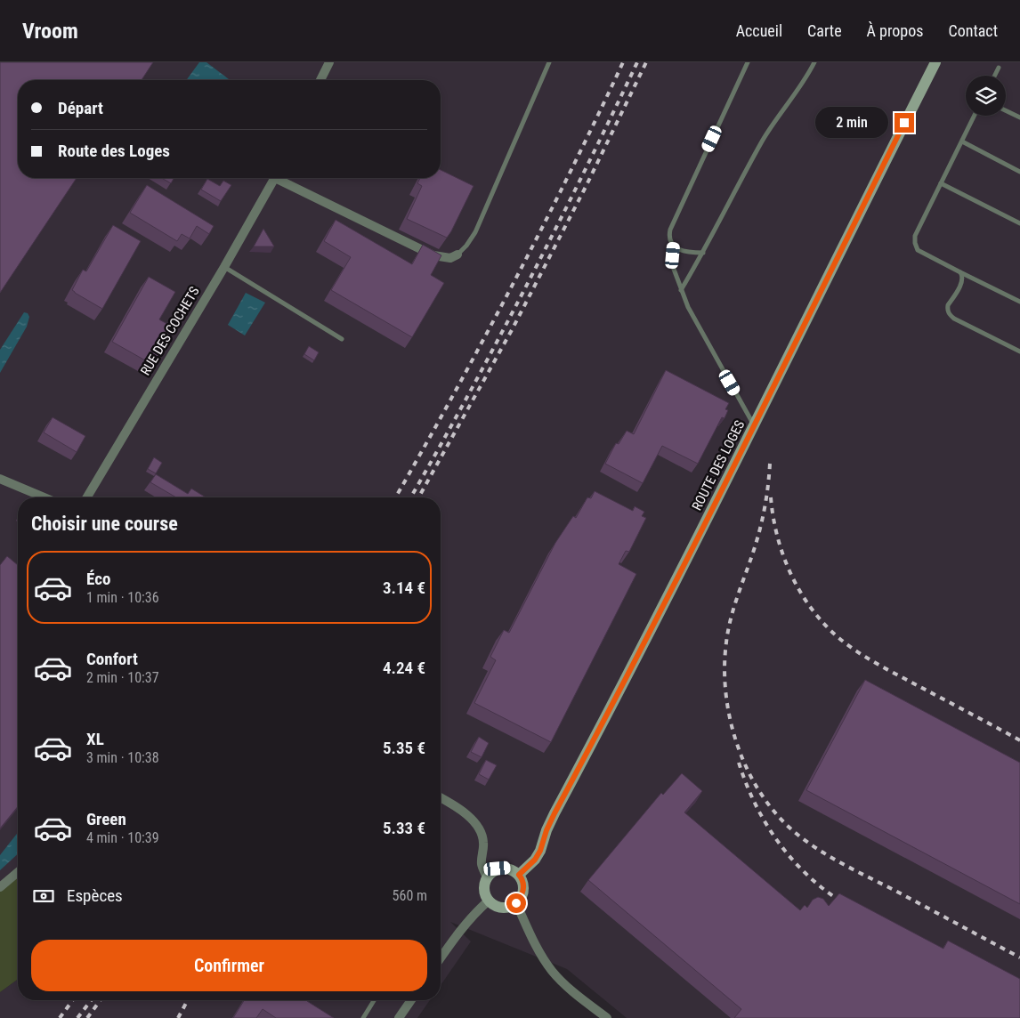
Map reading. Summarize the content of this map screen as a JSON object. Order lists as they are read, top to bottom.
{
  "streets": {
    "street": ["RUE DES COCHETS", "ROUTE DES LOGES"]
  },
  "page": {
    "header": "Vroom",
    "nav": [
      "Accueil",
      "Carte",
      "À propos",
      "Contact"
    ],
    "banner": ["Départ", "Route des Loges"],
    "bubble": "2 min",
    "heading": "Choisir une course",
    "list": [
      {
        "name": "Éco",
        "note": "1 min · 10:36",
        "value": "3.14 €"
      },
      {
        "name": "Confort",
        "note": "2 min · 10:37",
        "value": "4.24 €"
      },
      {
        "name": "XL",
        "note": "3 min · 10:38",
        "value": "5.35 €"
      },
      {
        "name": "Green",
        "note": "4 min · 10:39",
        "value": "5.33 €"
      }
    ],
    "pay": ["Espèces", "560 m"],
    "buttons": "Confirmer"
  }
}
